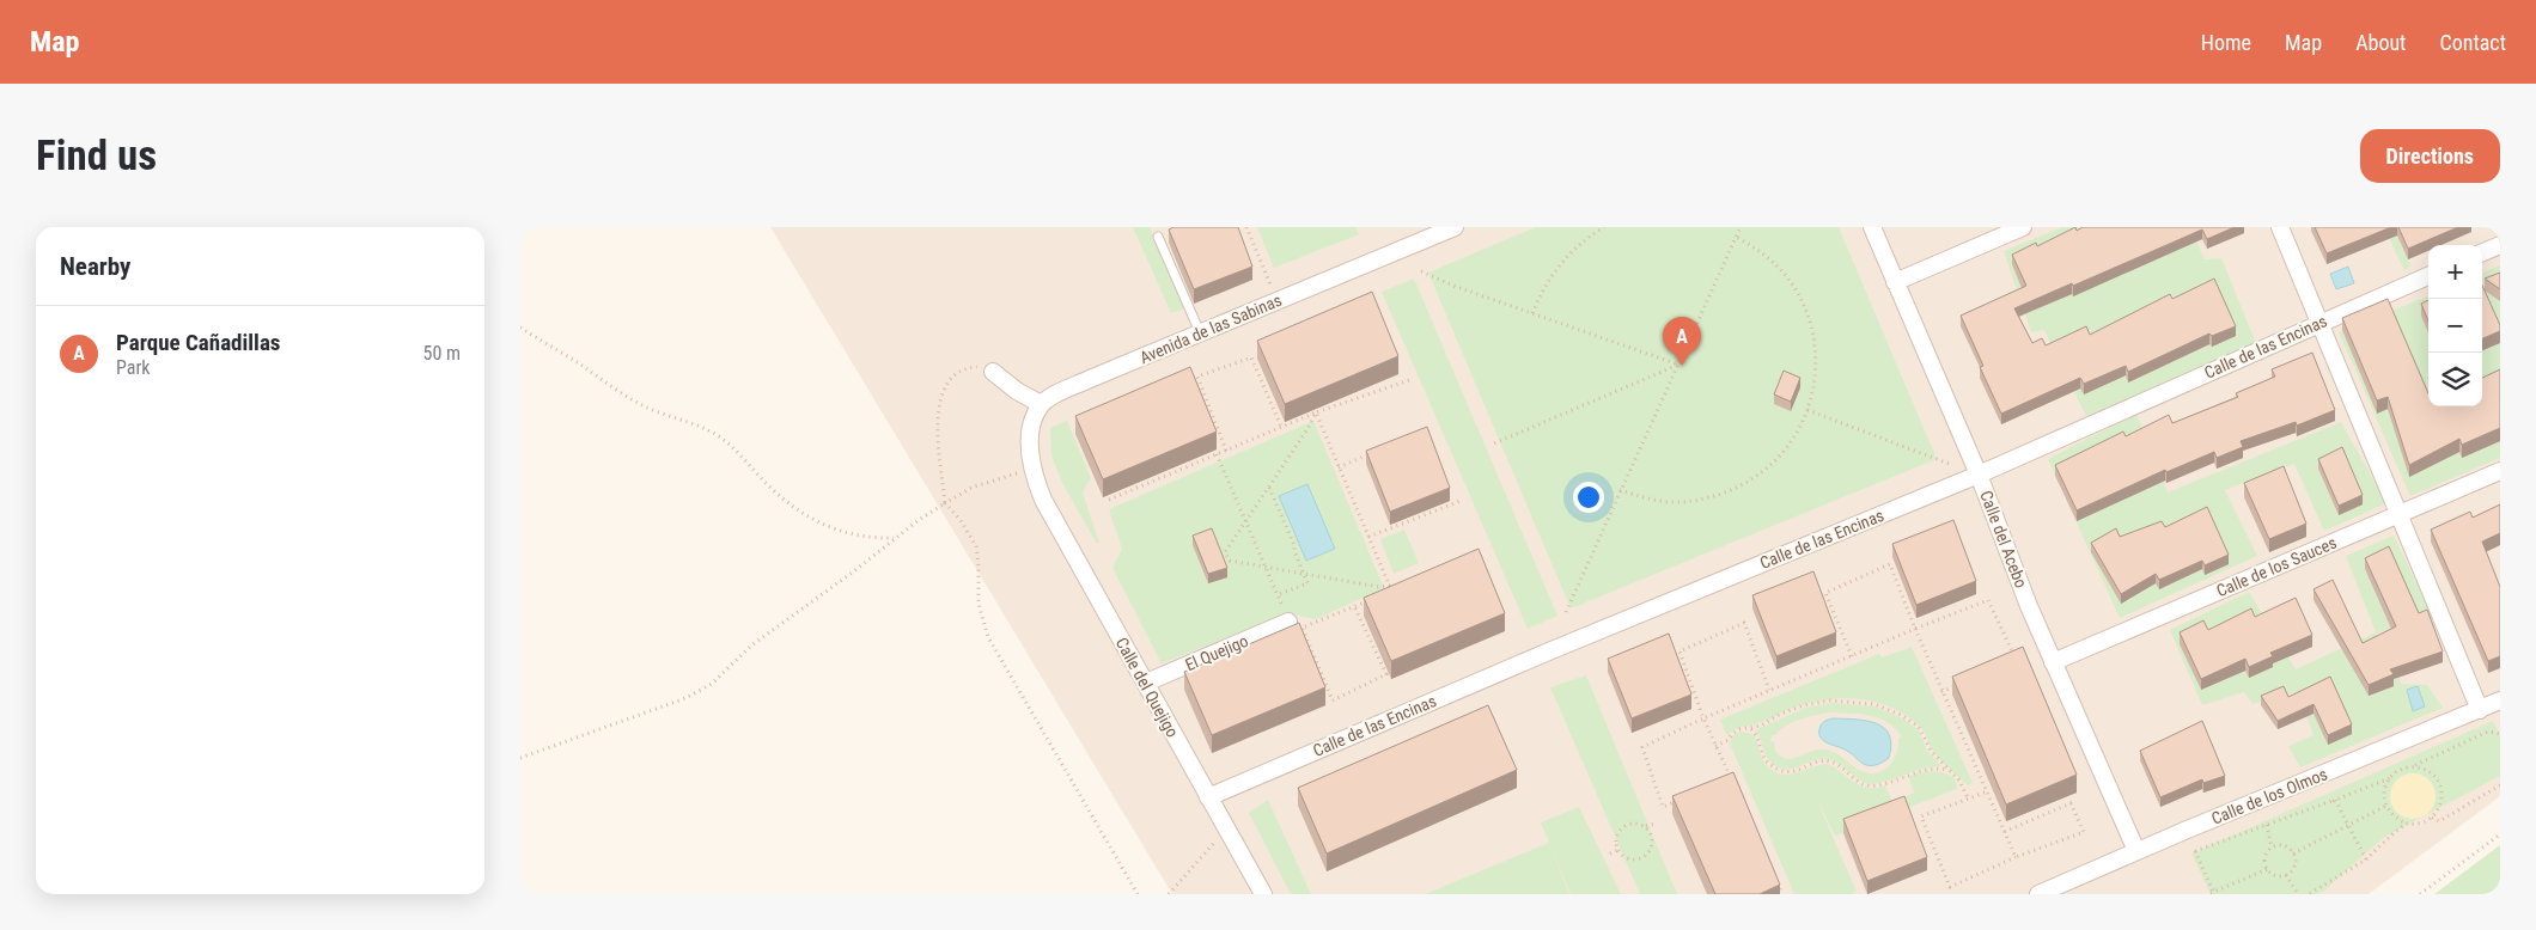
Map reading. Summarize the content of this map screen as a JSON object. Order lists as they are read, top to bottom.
{
  "streets": {
    "street": [
      "Avenida de las Sabinas",
      "Calle de las Encinas",
      "Calle del Acebo",
      "Calle de los Sauces",
      "El Quejigo",
      "Calle del Quejigo",
      "Calle de los Olmos"
    ]
  },
  "crossings": [
    ["Calle de las Encinas", "Calle del Acebo"],
    ["Calle de las Encinas", "Calle del Quejigo"],
    ["Calle del Acebo", "Calle de los Sauces"],
    ["Calle del Acebo", "Calle de los Olmos"],
    ["El Quejigo", "Calle del Quejigo"]
  ],
  "page": {
    "header": "Map",
    "nav": [
      "Home",
      "Map",
      "About",
      "Contact"
    ],
    "buttons": "Directions",
    "title": "Find us",
    "heading": "Nearby",
    "map_buttons": ["+", "−"],
    "list": [
      {
        "mark": "A",
        "name": "Parque Cañadillas",
        "note": "Park",
        "value": "50 m"
      }
    ],
    "pins": "A"
  }
}
